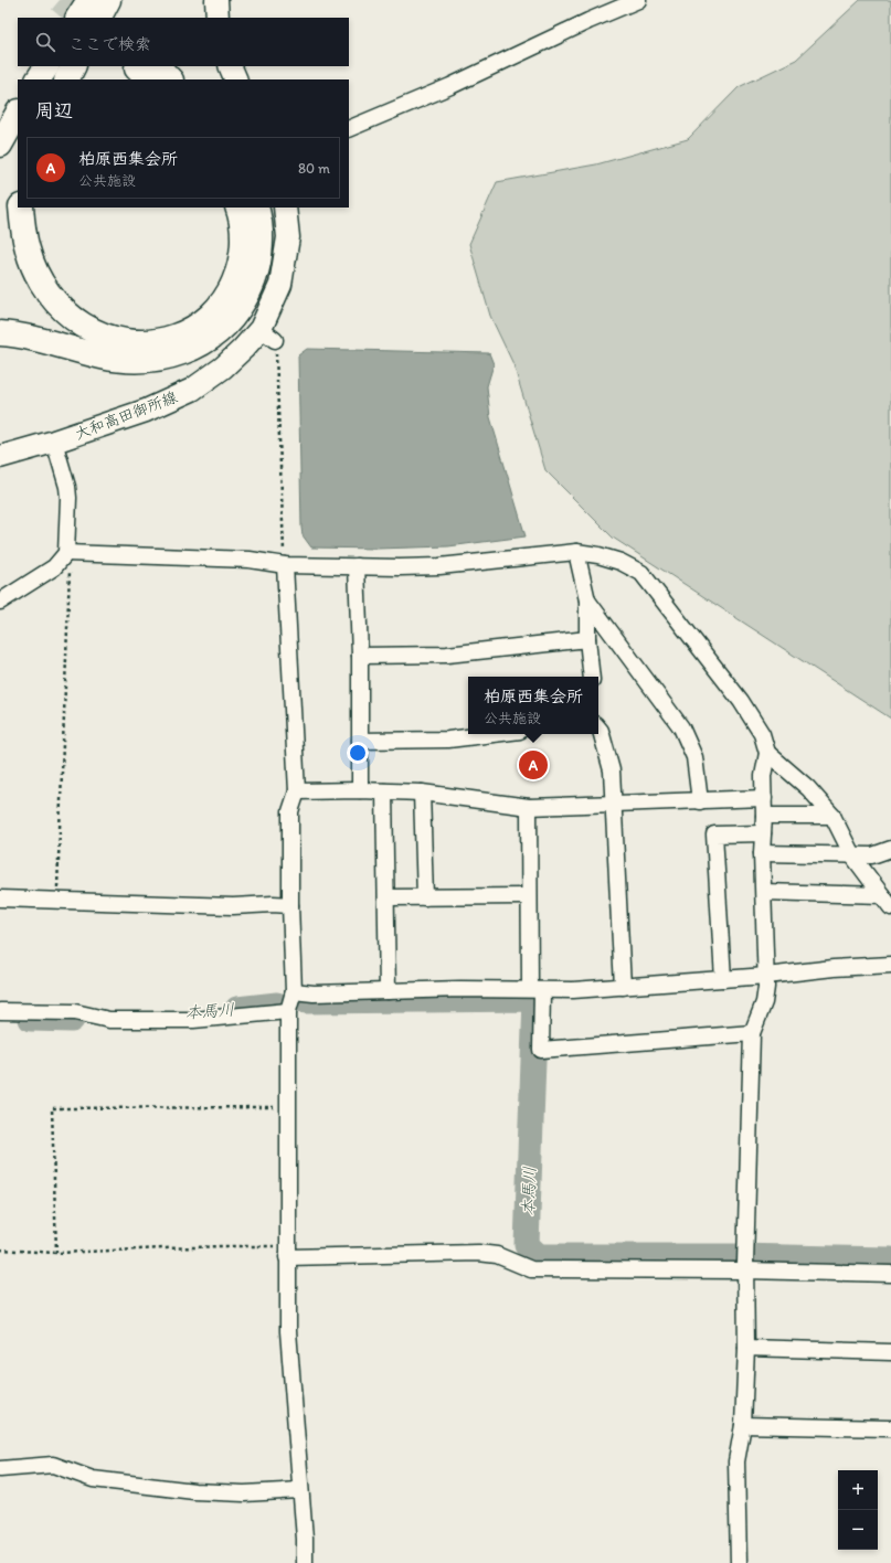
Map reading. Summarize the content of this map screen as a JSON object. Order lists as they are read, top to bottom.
{
  "streets": {
    "main road": ["大和高田御所線"]
  },
  "water": ["本馬川"],
  "page": {
    "search": "ここで検索",
    "heading": "周辺",
    "list": [
      {
        "mark": "A",
        "name": "柏原西集会所",
        "note": "公共施設",
        "value": "80 m"
      }
    ],
    "popup": ["柏原西集会所", "公共施設"],
    "pins": "A",
    "map_buttons": ["+", "−"]
  }
}
